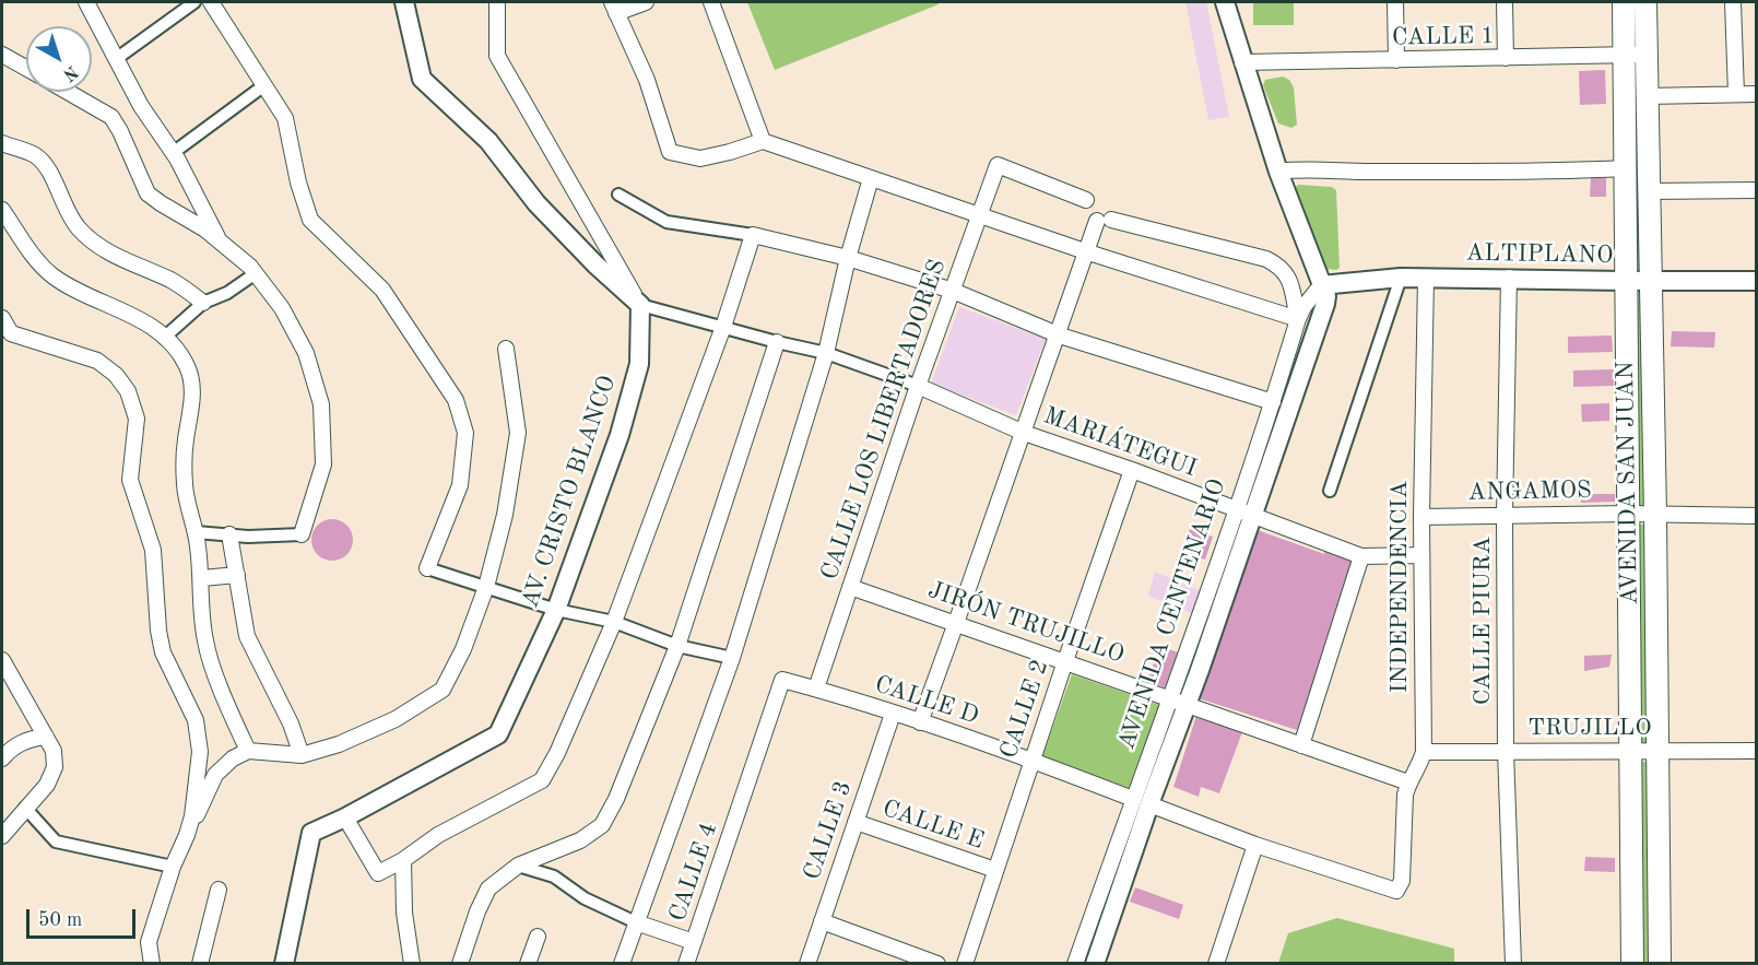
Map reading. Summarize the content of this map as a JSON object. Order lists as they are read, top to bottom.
{
  "streets": {
    "main road": ["AVENIDA SAN JUAN"],
    "street": [
      "CALLE 1",
      "ALTIPLANO",
      "CALLE LOS LIBERTADORES",
      "MARIÁTEGUI",
      "AV. CRISTO BLANCO",
      "ANGAMOS",
      "INDEPENDENCIA",
      "AVENIDA CENTENARIO",
      "CALLE PIURA",
      "JIRÓN TRUJILLO",
      "CALLE D",
      "CALLE 2",
      "TRUJILLO",
      "CALLE E",
      "CALLE 3",
      "CALLE 4"
    ]
  },
  "crossings": [
    ["CALLE 1", "AVENIDA SAN JUAN"],
    ["CALLE 1", "AVENIDA CENTENARIO"],
    ["ALTIPLANO", "AVENIDA SAN JUAN"],
    ["ALTIPLANO", "INDEPENDENCIA"],
    ["ALTIPLANO", "AVENIDA CENTENARIO"],
    ["ALTIPLANO", "CALLE PIURA"],
    ["CALLE LOS LIBERTADORES", "MARIÁTEGUI"],
    ["CALLE LOS LIBERTADORES", "JIRÓN TRUJILLO"],
    ["CALLE LOS LIBERTADORES", "CALLE D"],
    ["MARIÁTEGUI", "INDEPENDENCIA"],
    ["MARIÁTEGUI", "AVENIDA CENTENARIO"],
    ["MARIÁTEGUI", "CALLE 2"],
    ["AVENIDA SAN JUAN", "ANGAMOS"],
    ["AVENIDA SAN JUAN", "TRUJILLO"],
    ["ANGAMOS", "INDEPENDENCIA"],
    ["ANGAMOS", "CALLE PIURA"],
    ["INDEPENDENCIA", "JIRÓN TRUJILLO"],
    ["INDEPENDENCIA", "CALLE D"],
    ["INDEPENDENCIA", "TRUJILLO"],
    ["AVENIDA CENTENARIO", "JIRÓN TRUJILLO"],
    ["AVENIDA CENTENARIO", "CALLE D"],
    ["CALLE PIURA", "TRUJILLO"],
    ["JIRÓN TRUJILLO", "CALLE 2"],
    ["CALLE D", "CALLE 2"],
    ["CALLE D", "CALLE 3"],
    ["CALLE D", "CALLE 4"],
    ["CALLE 2", "CALLE E"],
    ["CALLE E", "CALLE 3"]
  ],
  "scale_bar": "50 m",
  "north": "bottom right"
}
